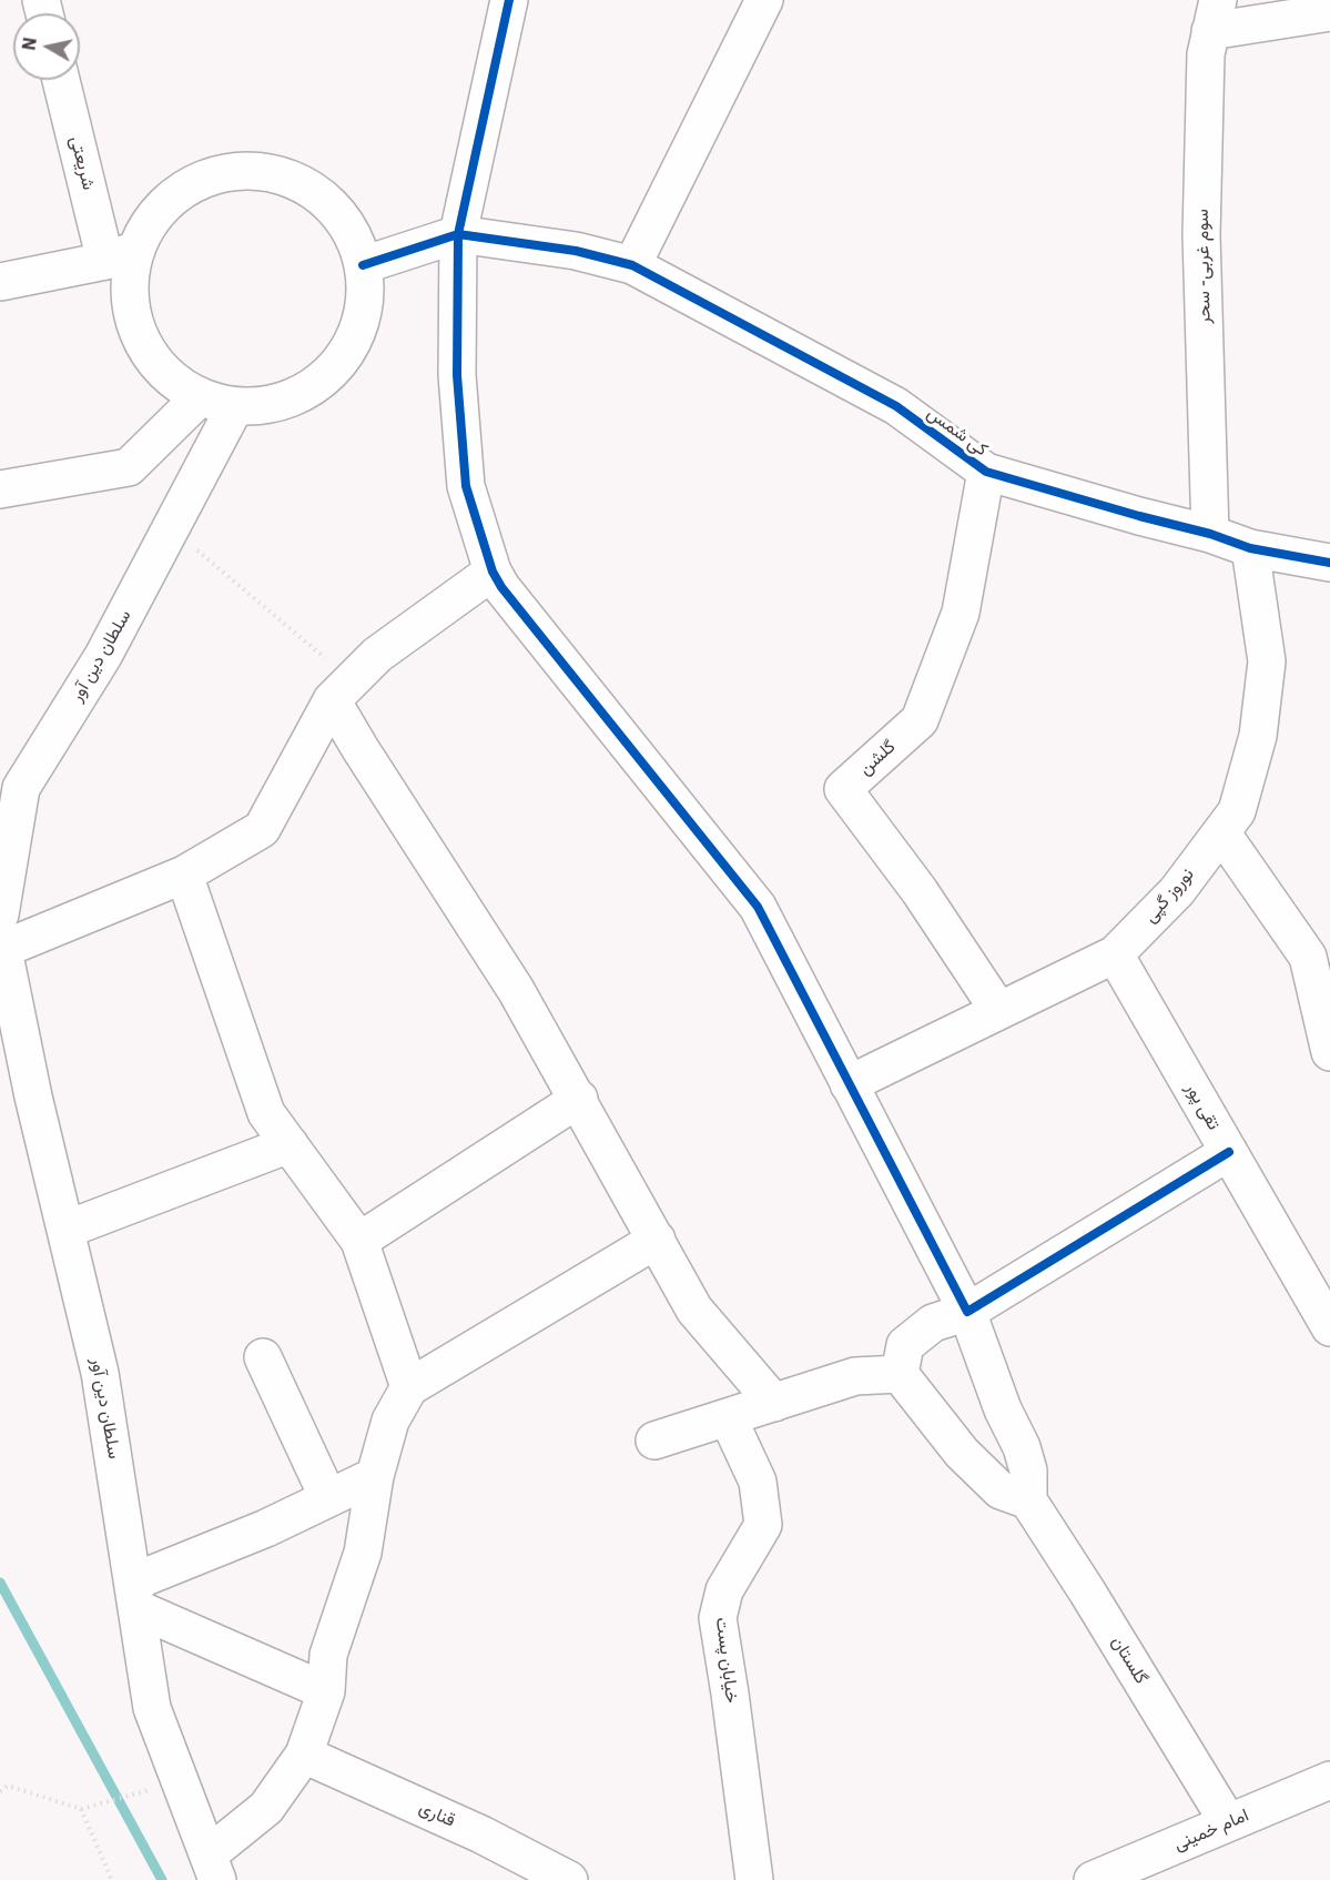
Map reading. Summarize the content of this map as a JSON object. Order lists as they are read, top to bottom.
{
  "streets": {
    "street": [
      "شریعتی",
      "سوم غربی- سحر",
      "کی شمس",
      "سلطان دین آور",
      "گلشن",
      "نوروز گپی",
      "تقی پور",
      "خیابان پست",
      "گلستان",
      "قناری",
      "امام خمینی"
    ]
  },
  "crossings": [
    ["شریعتی", "سلطان دین آور"],
    ["سوم غربی- سحر", "کی شمس"],
    ["کی شمس", "گلشن"],
    ["کی شمس", "نوروز گپی"],
    ["گلشن", "نوروز گپی"],
    ["نوروز گپی", "تقی پور"],
    ["گلستان", "امام خمینی"]
  ],
  "north": "left"
}
